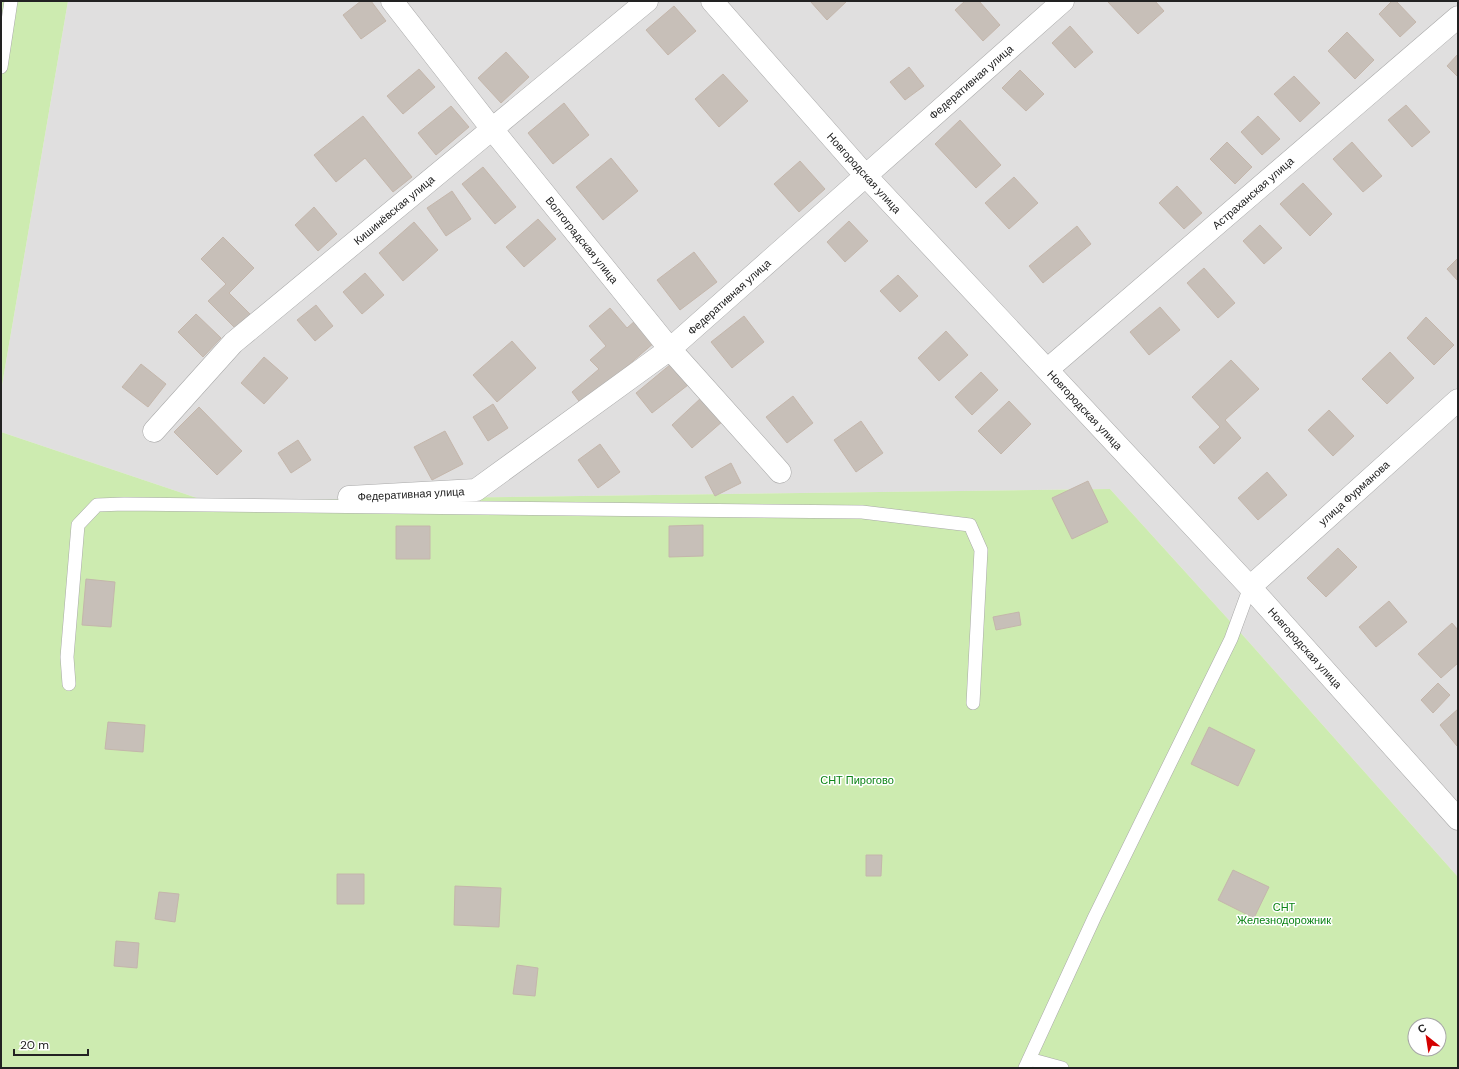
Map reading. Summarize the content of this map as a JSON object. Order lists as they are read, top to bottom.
{
  "streets": {
    "street": [
      "Федеративная улица",
      "Новгородская улица",
      "Астраханская улица",
      "Кишинёвская улица",
      "Волгоградская улица",
      "улица Фурманова"
    ]
  },
  "crossings": [
    ["Федеративная улица", "Новгородская улица"],
    ["Федеративная улица", "Волгоградская улица"],
    ["Новгородская улица", "Астраханская улица"],
    ["Новгородская улица", "улица Фурманова"],
    ["Кишинёвская улица", "Волгоградская улица"]
  ],
  "parks": ["СНТ Пирогово", "СНТ Железнодорожник"],
  "scale_bar": "20 m",
  "north": "top left"
}
